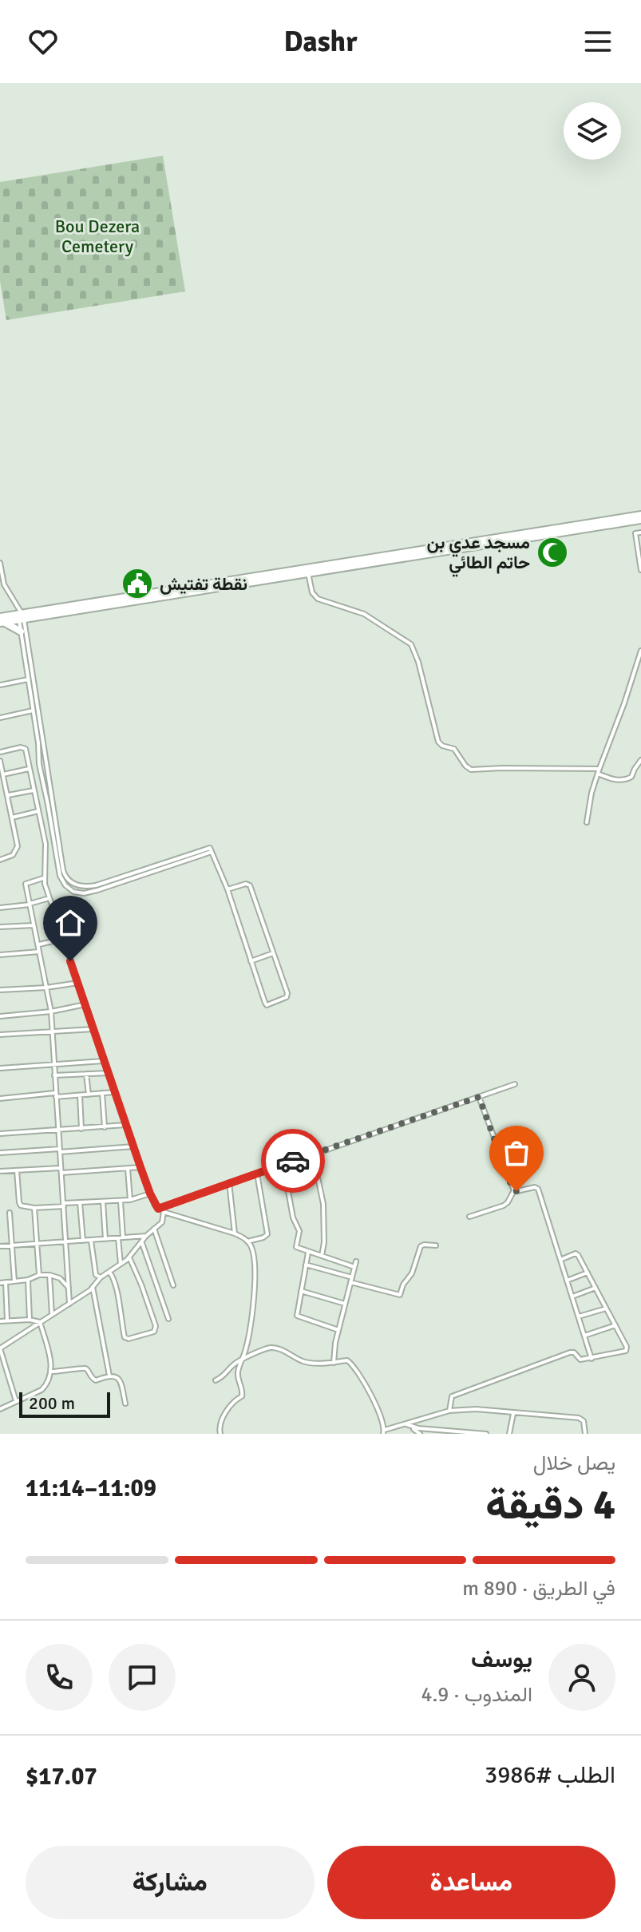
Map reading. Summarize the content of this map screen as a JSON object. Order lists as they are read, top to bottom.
{
  "parks": ["Bou Dezera Cemetery"],
  "places": {
    "mosque": ["مسجد عدي بن حاتم الطائي"],
    "public building": ["نقطة تفتيش"]
  },
  "scale_bar": "200 m",
  "page": {
    "header": "Dashr",
    "scale": "200 m",
    "heading": ["4 دقيقة", "يصل خلال", "11:09–11:14"],
    "panel": [
      "يوسف",
      "المندوب · 4.9",
      "الطلب #3986",
      "$17.07"
    ],
    "bar": "في الطريق · 890 m",
    "buttons": ["مساعدة", "مشاركة"]
  }
}
